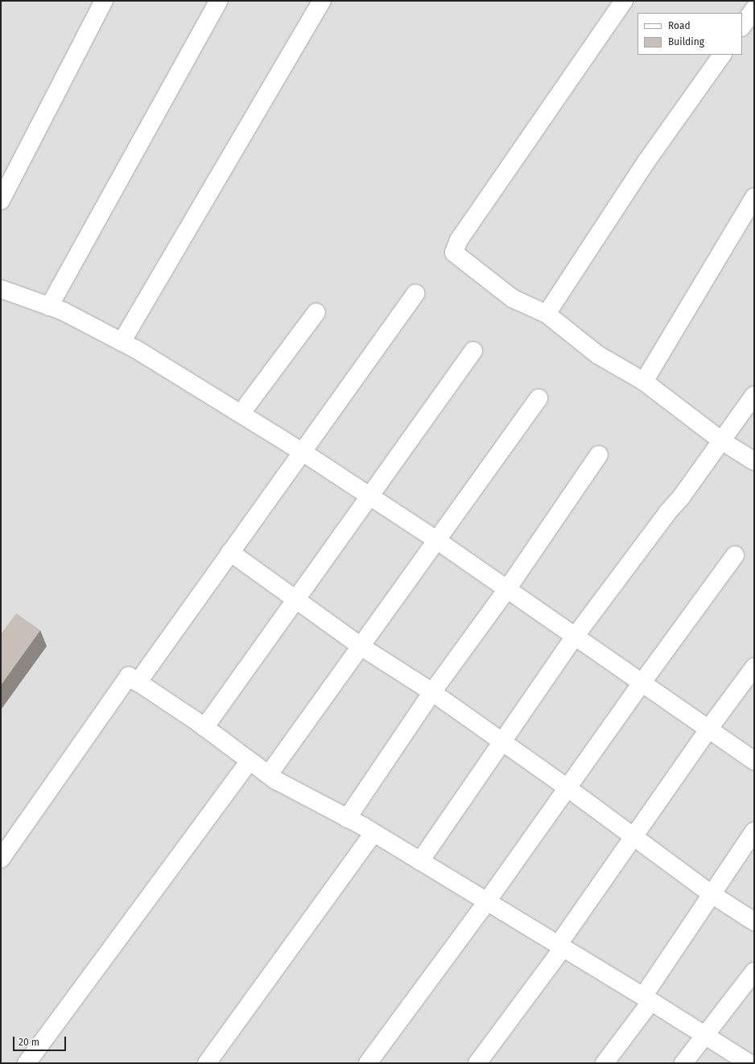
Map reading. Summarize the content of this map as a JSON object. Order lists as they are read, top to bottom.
{
  "legend": ["Road", "Building"],
  "scale_bar": "20 m"
}
